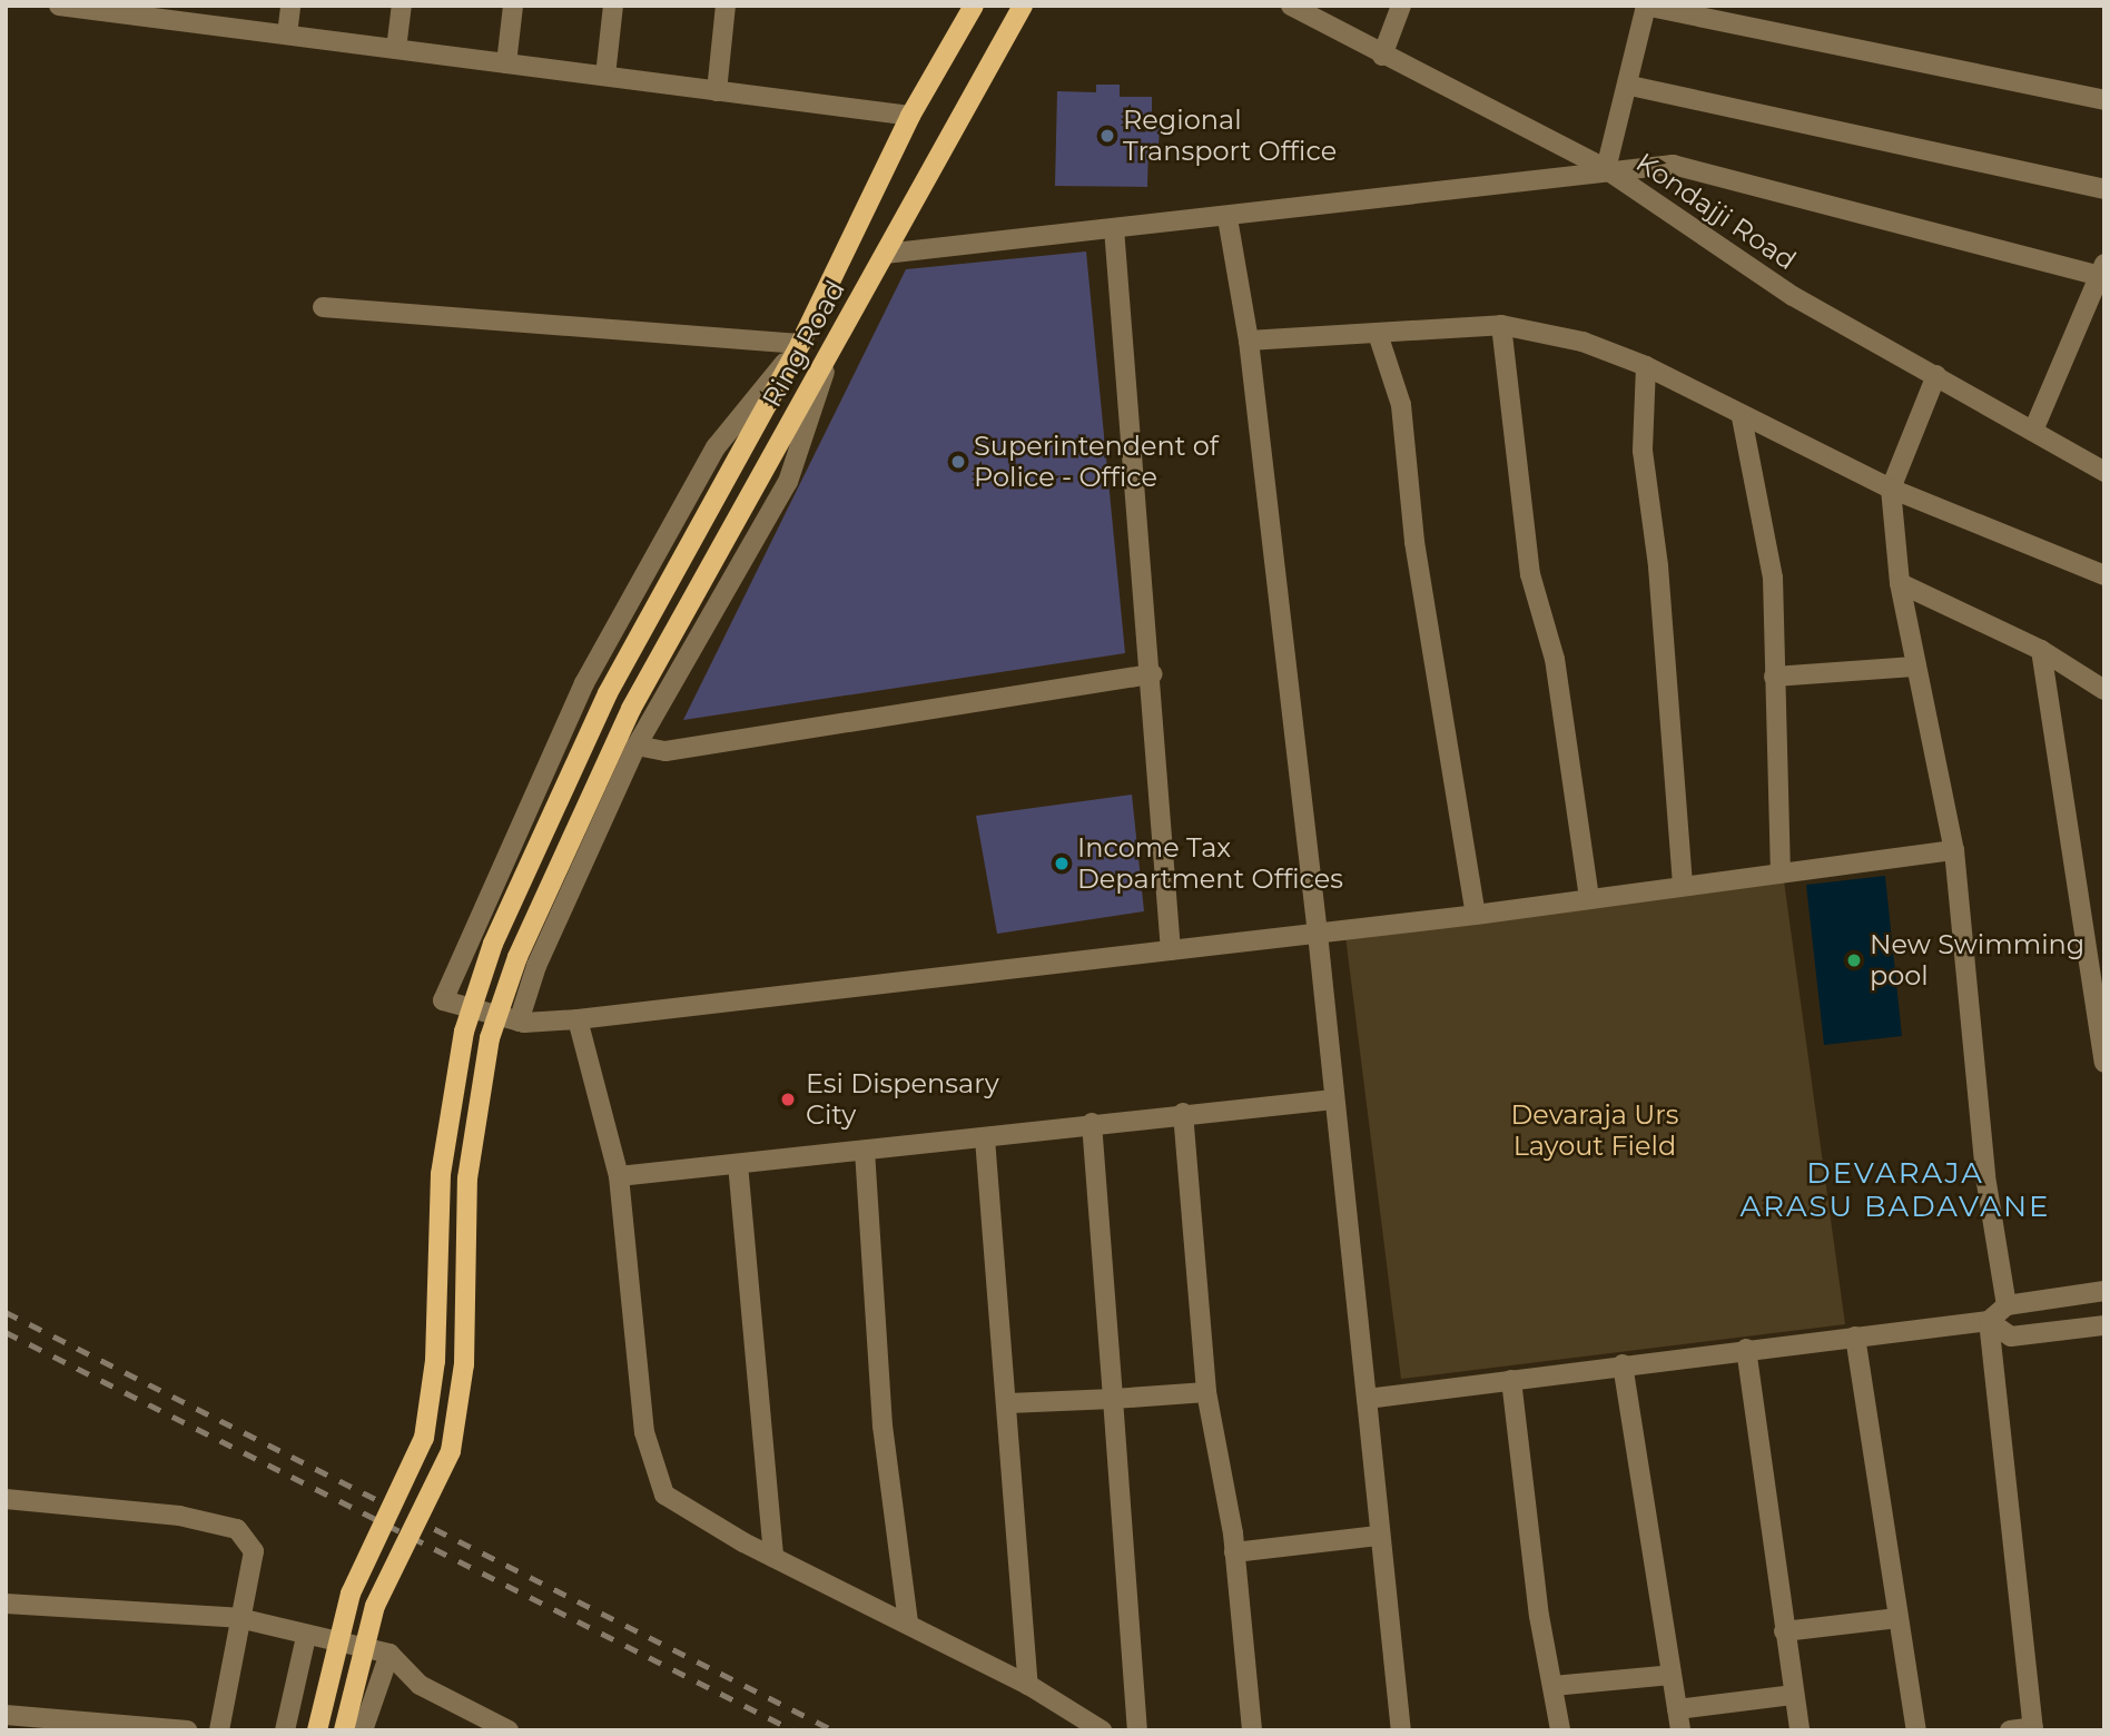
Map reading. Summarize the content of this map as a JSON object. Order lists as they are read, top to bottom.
{
  "streets": {
    "main road": ["Ring Road"],
    "street": ["Kondajji Road"]
  },
  "districts": ["DEVARAJA ARASU BADAVANE"],
  "parks": ["Devaraja Urs Layout Field"],
  "places": [
    "Regional Transport Office",
    "Superintendent of Police - Office",
    "Income Tax Department Offices",
    "New Swimming pool",
    "Esi Dispensary City"
  ]
}
